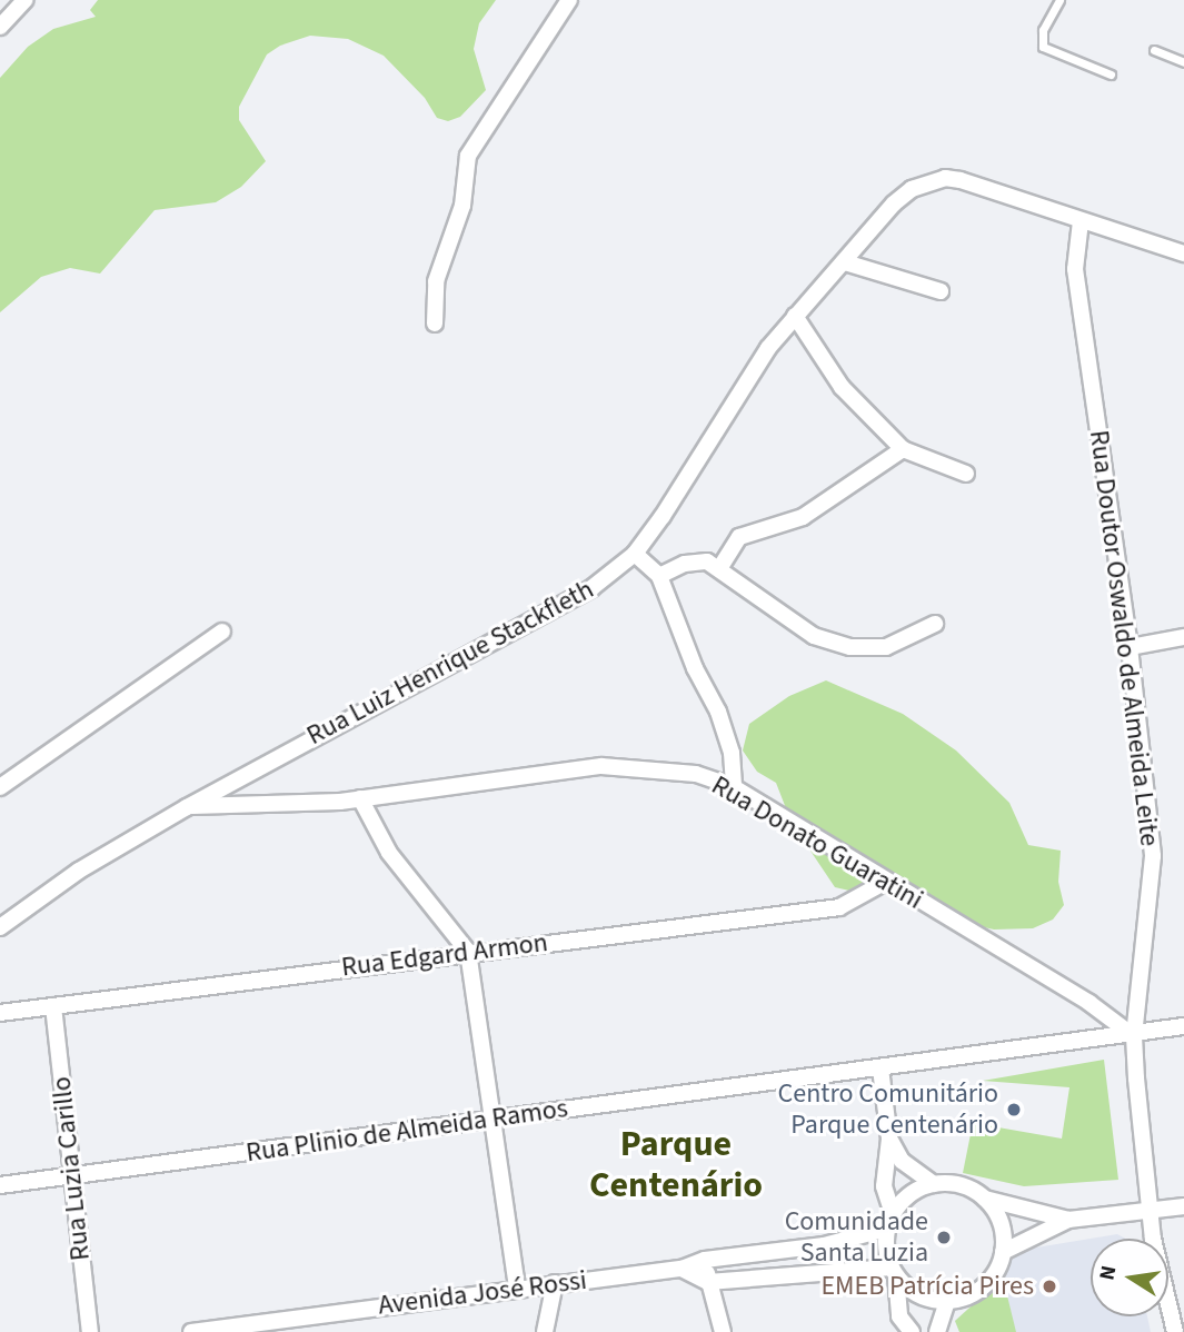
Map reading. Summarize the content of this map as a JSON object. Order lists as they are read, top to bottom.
{
  "streets": {
    "street": [
      "Rua Doutor Oswaldo de Almeida Leite",
      "Rua Luiz Henrique Stackfleth",
      "Rua Donato Guaratini",
      "Rua Edgard Armon",
      "Rua Plinio de Almeida Ramos",
      "Rua Luzia Carillo",
      "Avenida José Rossi"
    ]
  },
  "crossings": [
    ["Rua Doutor Oswaldo de Almeida Leite", "Rua Luiz Henrique Stackfleth"],
    ["Rua Doutor Oswaldo de Almeida Leite", "Rua Donato Guaratini"],
    ["Rua Doutor Oswaldo de Almeida Leite", "Rua Plinio de Almeida Ramos"],
    ["Rua Luiz Henrique Stackfleth", "Rua Donato Guaratini"],
    ["Rua Donato Guaratini", "Rua Edgard Armon"],
    ["Rua Donato Guaratini", "Rua Plinio de Almeida Ramos"],
    ["Rua Edgard Armon", "Rua Luzia Carillo"],
    ["Rua Plinio de Almeida Ramos", "Rua Luzia Carillo"]
  ],
  "districts": ["Parque Centenário"],
  "places": ["Centro Comunitário Parque Centenário", "Comunidade Santa Luzia", "EMEB Patrícia Pires"],
  "north": "left"
}
